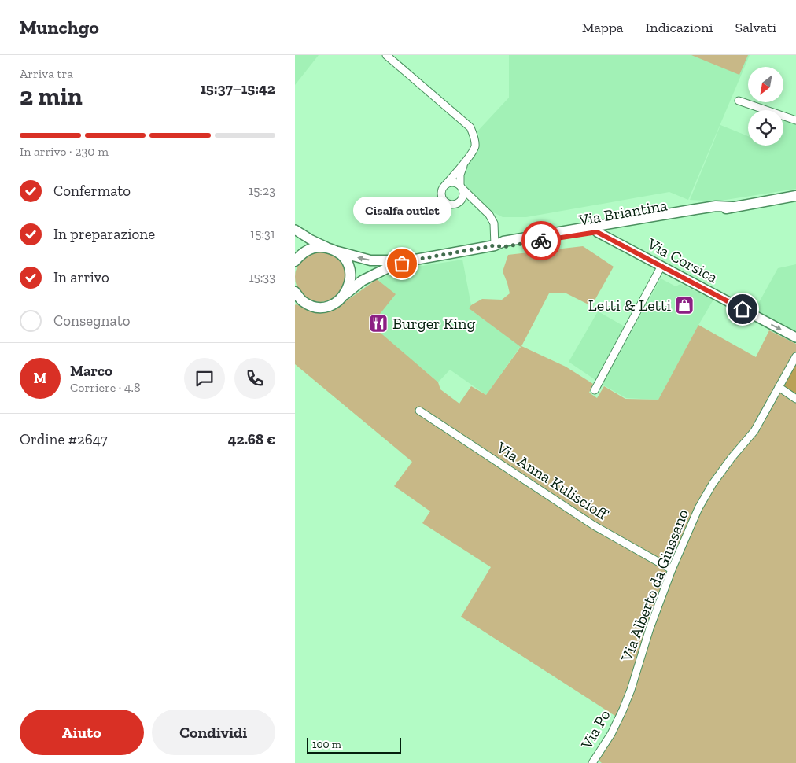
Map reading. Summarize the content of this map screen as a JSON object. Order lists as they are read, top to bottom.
{
  "streets": {
    "main road": ["Via Briantina"],
    "street": [
      "Via Corsica",
      "Via Anna Kuliscioff",
      "Via Alberto da Giussano",
      "Via Po"
    ]
  },
  "crossings": [
    ["Via Briantina", "Via Corsica"],
    ["Via Anna Kuliscioff", "Via Alberto da Giussano"],
    ["Via Alberto da Giussano", "Via Po"]
  ],
  "one_way": ["Via Corsica"],
  "places": {
    "other": ["Cisalfa outlet"],
    "shop": ["Letti & Letti"],
    "restaurant": ["Burger King"]
  },
  "scale_bar": "100 m",
  "north": "bottom left",
  "page": {
    "header": "Munchgo",
    "nav": ["Mappa", "Indicazioni", "Salvati"],
    "heading": ["2 min", "Arriva tra", "15:37–15:42"],
    "panel": [
      "Marco",
      "Corriere · 4.8",
      "Ordine #2647",
      "42.68 €"
    ],
    "bar": "In arrivo · 230 m",
    "list": [
      ["Confermato", "15:23"],
      ["In preparazione", "15:31"],
      ["In arrivo", "15:33"],
      "Consegnato"
    ],
    "bubble": "Cisalfa outlet",
    "round": "M",
    "buttons": ["Aiuto", "Condividi"],
    "scale": "100 m"
  }
}
